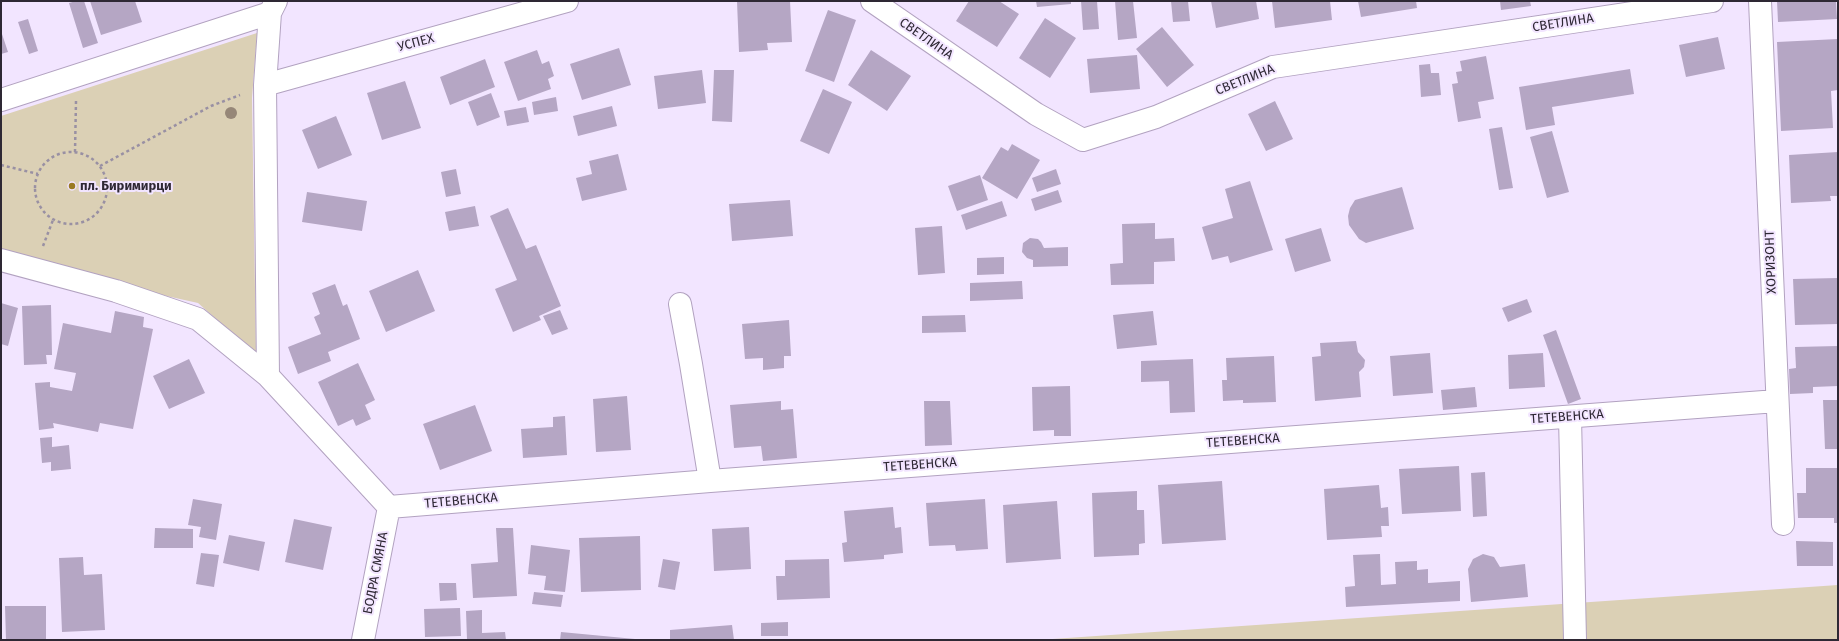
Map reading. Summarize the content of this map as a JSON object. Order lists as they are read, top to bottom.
{
  "streets": {
    "street": [
      "СВЕТЛИНА",
      "УСПЕХ",
      "ХОРИЗОНТ",
      "ТЕТЕВЕНСКА",
      "БОДРА СМЯНА"
    ]
  },
  "crossings": [
    ["ХОРИЗОНТ", "ТЕТЕВЕНСКА"],
    ["ТЕТЕВЕНСКА", "БОДРА СМЯНА"]
  ],
  "places": ["пл. Биримирци"]
}
